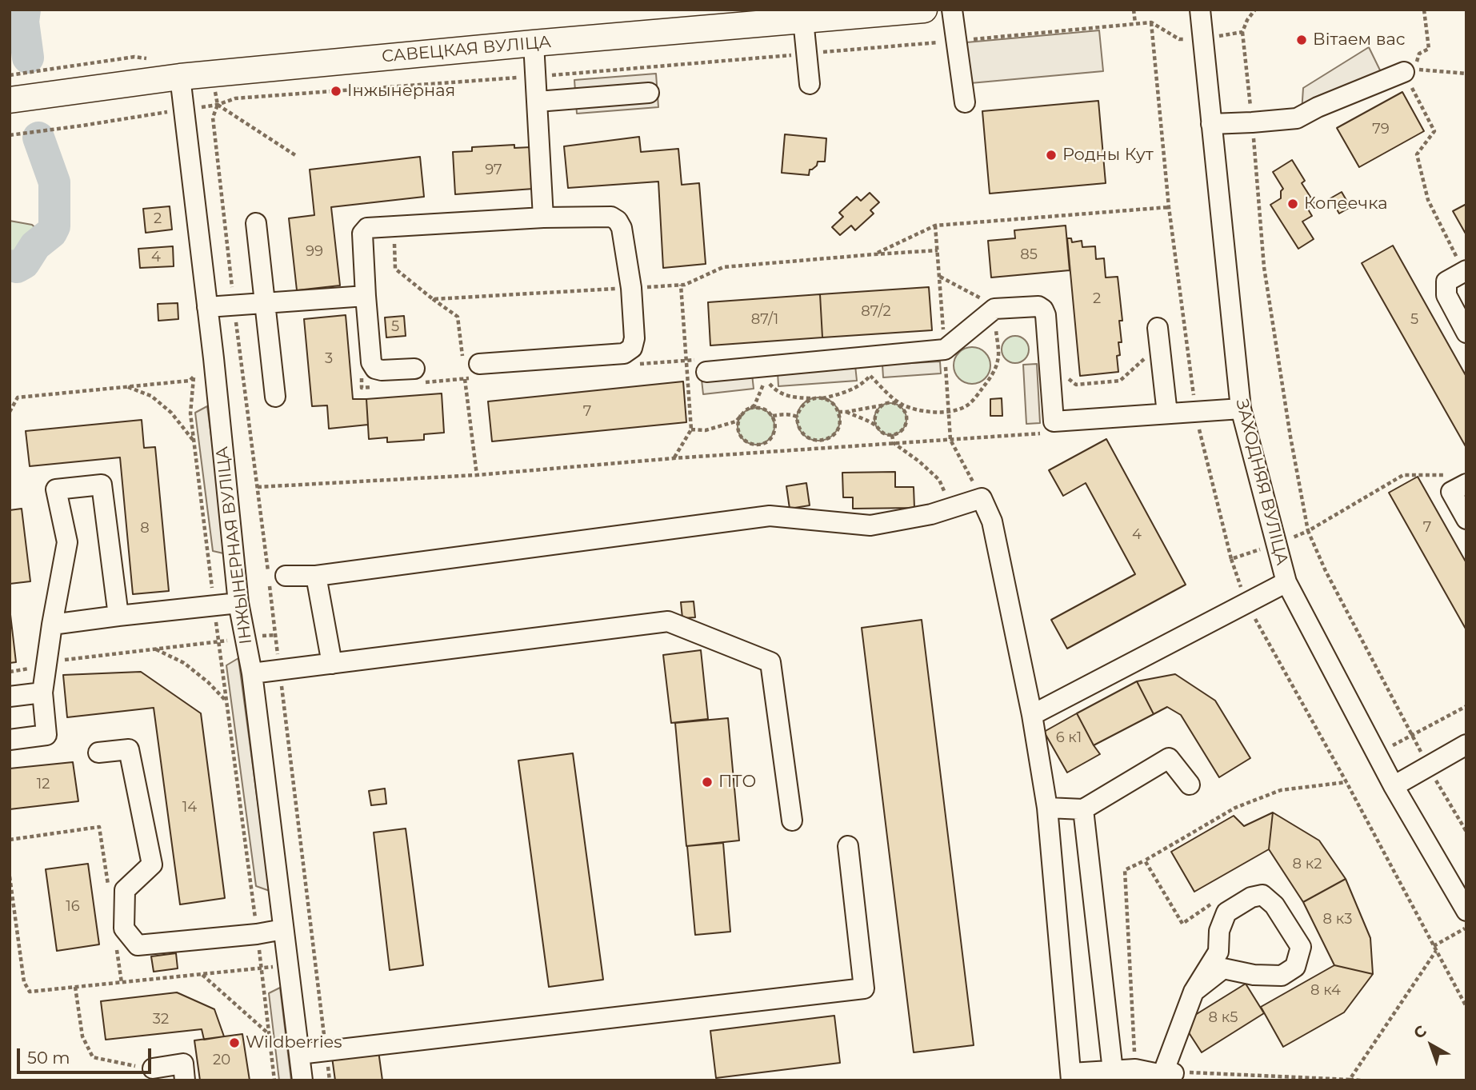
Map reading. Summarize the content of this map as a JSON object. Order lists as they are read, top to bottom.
{
  "streets": {
    "main road": ["САВЕЦКАЯ ВУЛІЦА"],
    "street": ["ЗАХОДНЯЯ ВУЛІЦА", "ІНЖЫНЕРНАЯ ВУЛІЦА"]
  },
  "crossings": [
    ["САВЕЦКАЯ ВУЛІЦА", "ІНЖЫНЕРНАЯ ВУЛІЦА"]
  ],
  "places": [
    "Вітаем вас",
    "Інжынерная",
    "Родны Кут",
    "Копеечка",
    "ПТО",
    "Wildberries"
  ],
  "house_numbers": [
    "79",
    "97",
    "2",
    "99",
    "85",
    "4",
    "2",
    "87/2",
    "87/1",
    "5",
    "5",
    "3",
    "7",
    "7",
    "8",
    "4",
    "6 к1",
    "12",
    "14",
    "8 к2",
    "16",
    "8 к3",
    "8 к4",
    "8 к5",
    "32",
    "20"
  ],
  "scale_bar": "50 m",
  "north": "top left"
}
